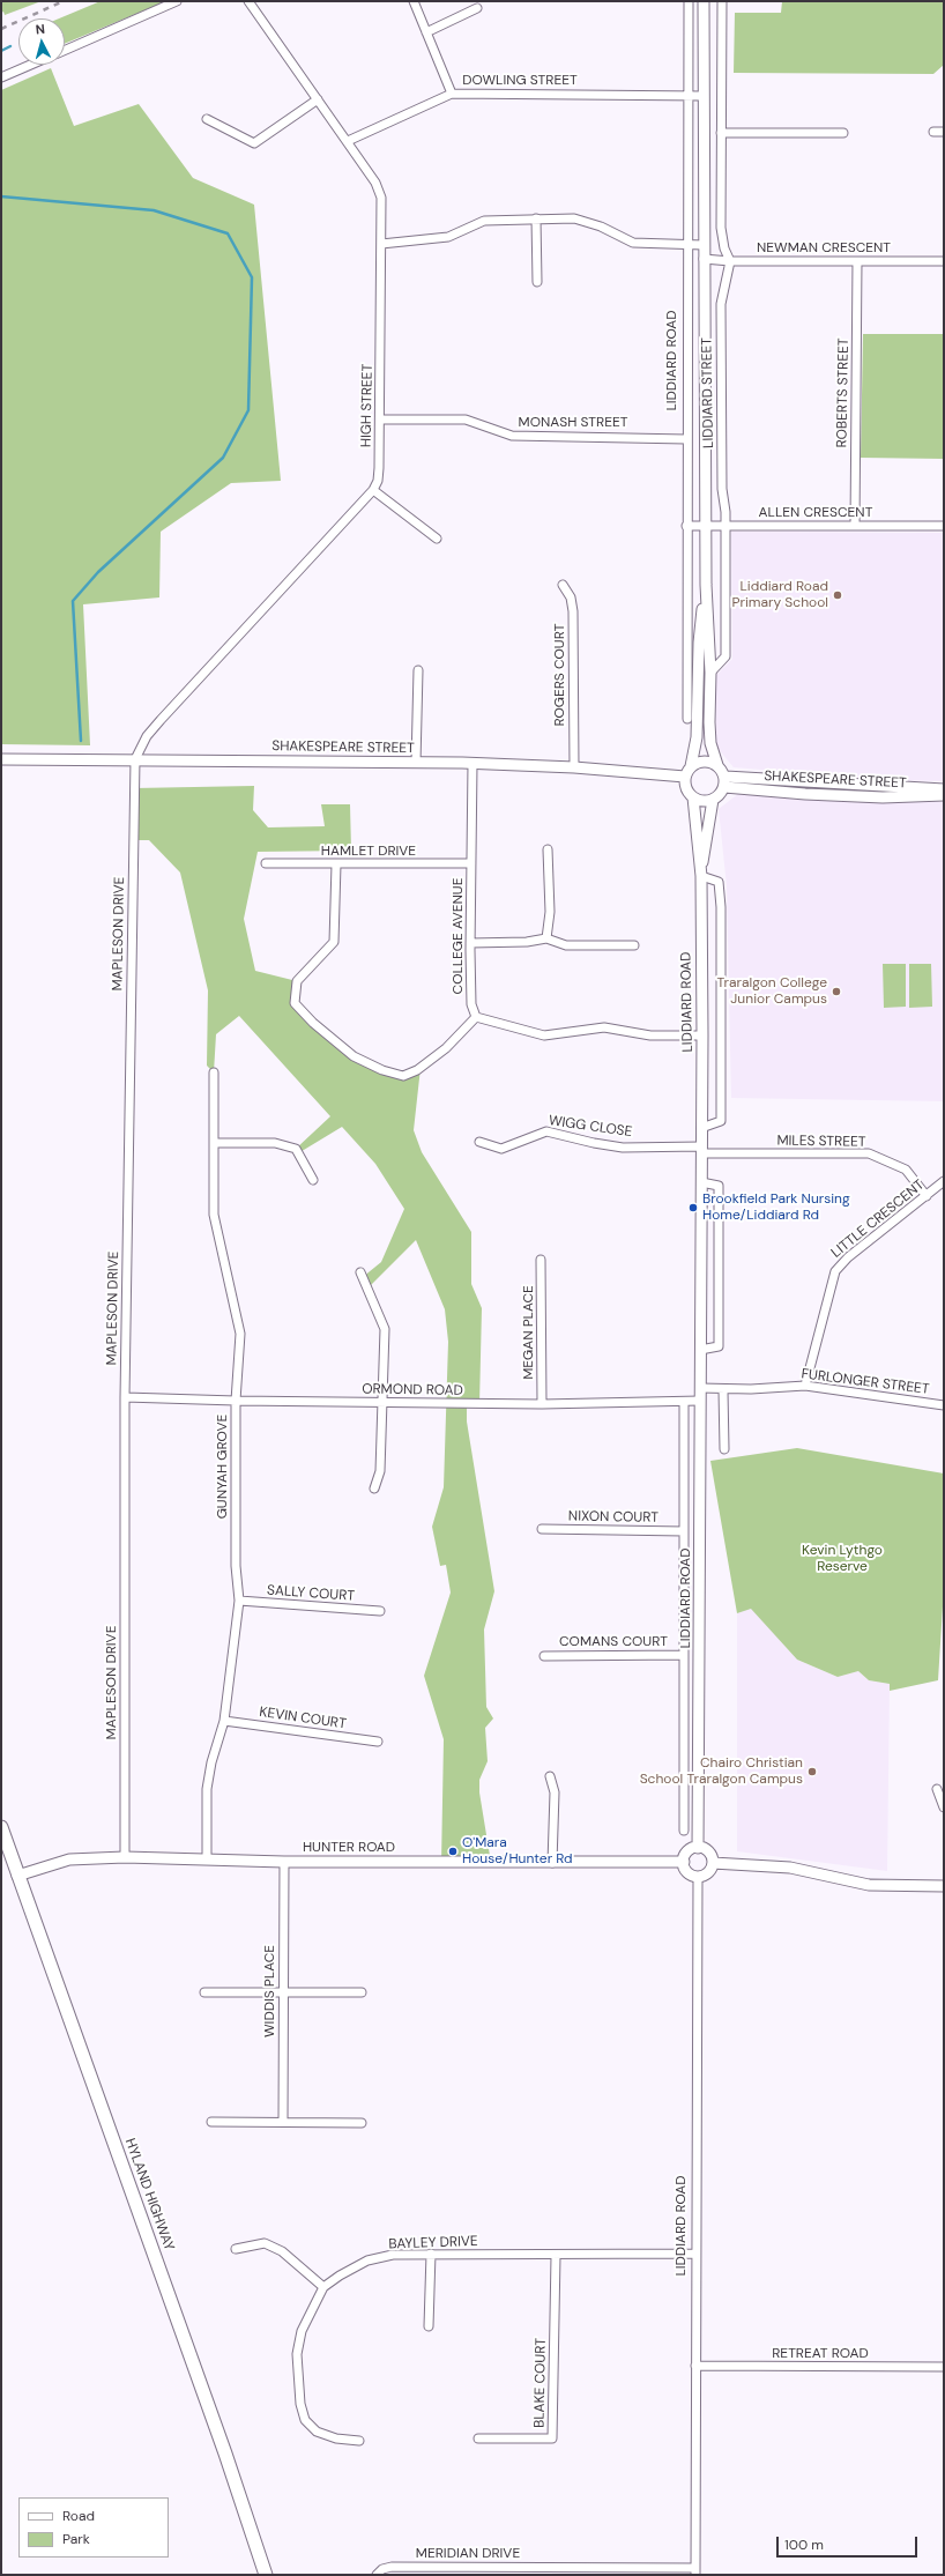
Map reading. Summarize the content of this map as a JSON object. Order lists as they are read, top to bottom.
{
  "streets": {
    "main road": ["HYLAND HIGHWAY"],
    "street": [
      "DOWLING STREET",
      "NEWMAN CRESCENT",
      "LIDDIARD ROAD",
      "LIDDIARD STREET",
      "ROBERTS STREET",
      "HIGH STREET",
      "MONASH STREET",
      "ALLEN CRESCENT",
      "ROGERS COURT",
      "SHAKESPEARE STREET",
      "HAMLET DRIVE",
      "MAPLESON DRIVE",
      "COLLEGE AVENUE",
      "WIGG CLOSE",
      "MILES STREET",
      "LITTLE CRESCENT",
      "MEGAN PLACE",
      "FURLONGER STREET",
      "ORMOND ROAD",
      "GUNYAH GROVE",
      "NIXON COURT",
      "SALLY COURT",
      "COMANS COURT",
      "KEVIN COURT",
      "HUNTER ROAD",
      "WIDDIS PLACE",
      "BAYLEY DRIVE",
      "RETREAT ROAD",
      "BLAKE COURT",
      "MERIDIAN DRIVE"
    ]
  },
  "crossings": [
    ["DOWLING STREET", "LIDDIARD ROAD"],
    ["DOWLING STREET", "HIGH STREET"],
    ["NEWMAN CRESCENT", "LIDDIARD STREET"],
    ["NEWMAN CRESCENT", "ROBERTS STREET"],
    ["LIDDIARD ROAD", "MONASH STREET"],
    ["LIDDIARD ROAD", "ALLEN CRESCENT"],
    ["LIDDIARD ROAD", "SHAKESPEARE STREET"],
    ["LIDDIARD ROAD", "WIGG CLOSE"],
    ["LIDDIARD ROAD", "MILES STREET"],
    ["LIDDIARD ROAD", "FURLONGER STREET"],
    ["LIDDIARD ROAD", "ORMOND ROAD"],
    ["LIDDIARD ROAD", "NIXON COURT"],
    ["LIDDIARD ROAD", "COMANS COURT"],
    ["LIDDIARD ROAD", "HUNTER ROAD"],
    ["LIDDIARD ROAD", "BAYLEY DRIVE"],
    ["LIDDIARD ROAD", "RETREAT ROAD"],
    ["LIDDIARD ROAD", "MERIDIAN DRIVE"],
    ["LIDDIARD STREET", "ALLEN CRESCENT"],
    ["ROBERTS STREET", "ALLEN CRESCENT"],
    ["HIGH STREET", "MONASH STREET"],
    ["HIGH STREET", "SHAKESPEARE STREET"],
    ["HIGH STREET", "MAPLESON DRIVE"],
    ["ROGERS COURT", "SHAKESPEARE STREET"],
    ["SHAKESPEARE STREET", "MAPLESON DRIVE"],
    ["SHAKESPEARE STREET", "COLLEGE AVENUE"],
    ["HAMLET DRIVE", "COLLEGE AVENUE"],
    ["MAPLESON DRIVE", "ORMOND ROAD"],
    ["MAPLESON DRIVE", "HUNTER ROAD"],
    ["WIGG CLOSE", "MILES STREET"],
    ["MILES STREET", "LITTLE CRESCENT"],
    ["LITTLE CRESCENT", "FURLONGER STREET"],
    ["MEGAN PLACE", "ORMOND ROAD"],
    ["ORMOND ROAD", "GUNYAH GROVE"],
    ["GUNYAH GROVE", "SALLY COURT"],
    ["GUNYAH GROVE", "KEVIN COURT"],
    ["GUNYAH GROVE", "HUNTER ROAD"],
    ["HUNTER ROAD", "WIDDIS PLACE"],
    ["HUNTER ROAD", "HYLAND HIGHWAY"],
    ["BAYLEY DRIVE", "BLAKE COURT"]
  ],
  "parks": ["Kevin Lythgo Reserve"],
  "places": [
    "Liddiard Road Primary School",
    "Traralgon College Junior Campus",
    "Brookfield Park Nursing Home/Liddiard Rd",
    "Chairo Christian School Traralgon Campus",
    "O'Mara House/Hunter Rd"
  ],
  "legend": ["Road", "Park"],
  "scale_bar": "100 m",
  "north": "top"
}
